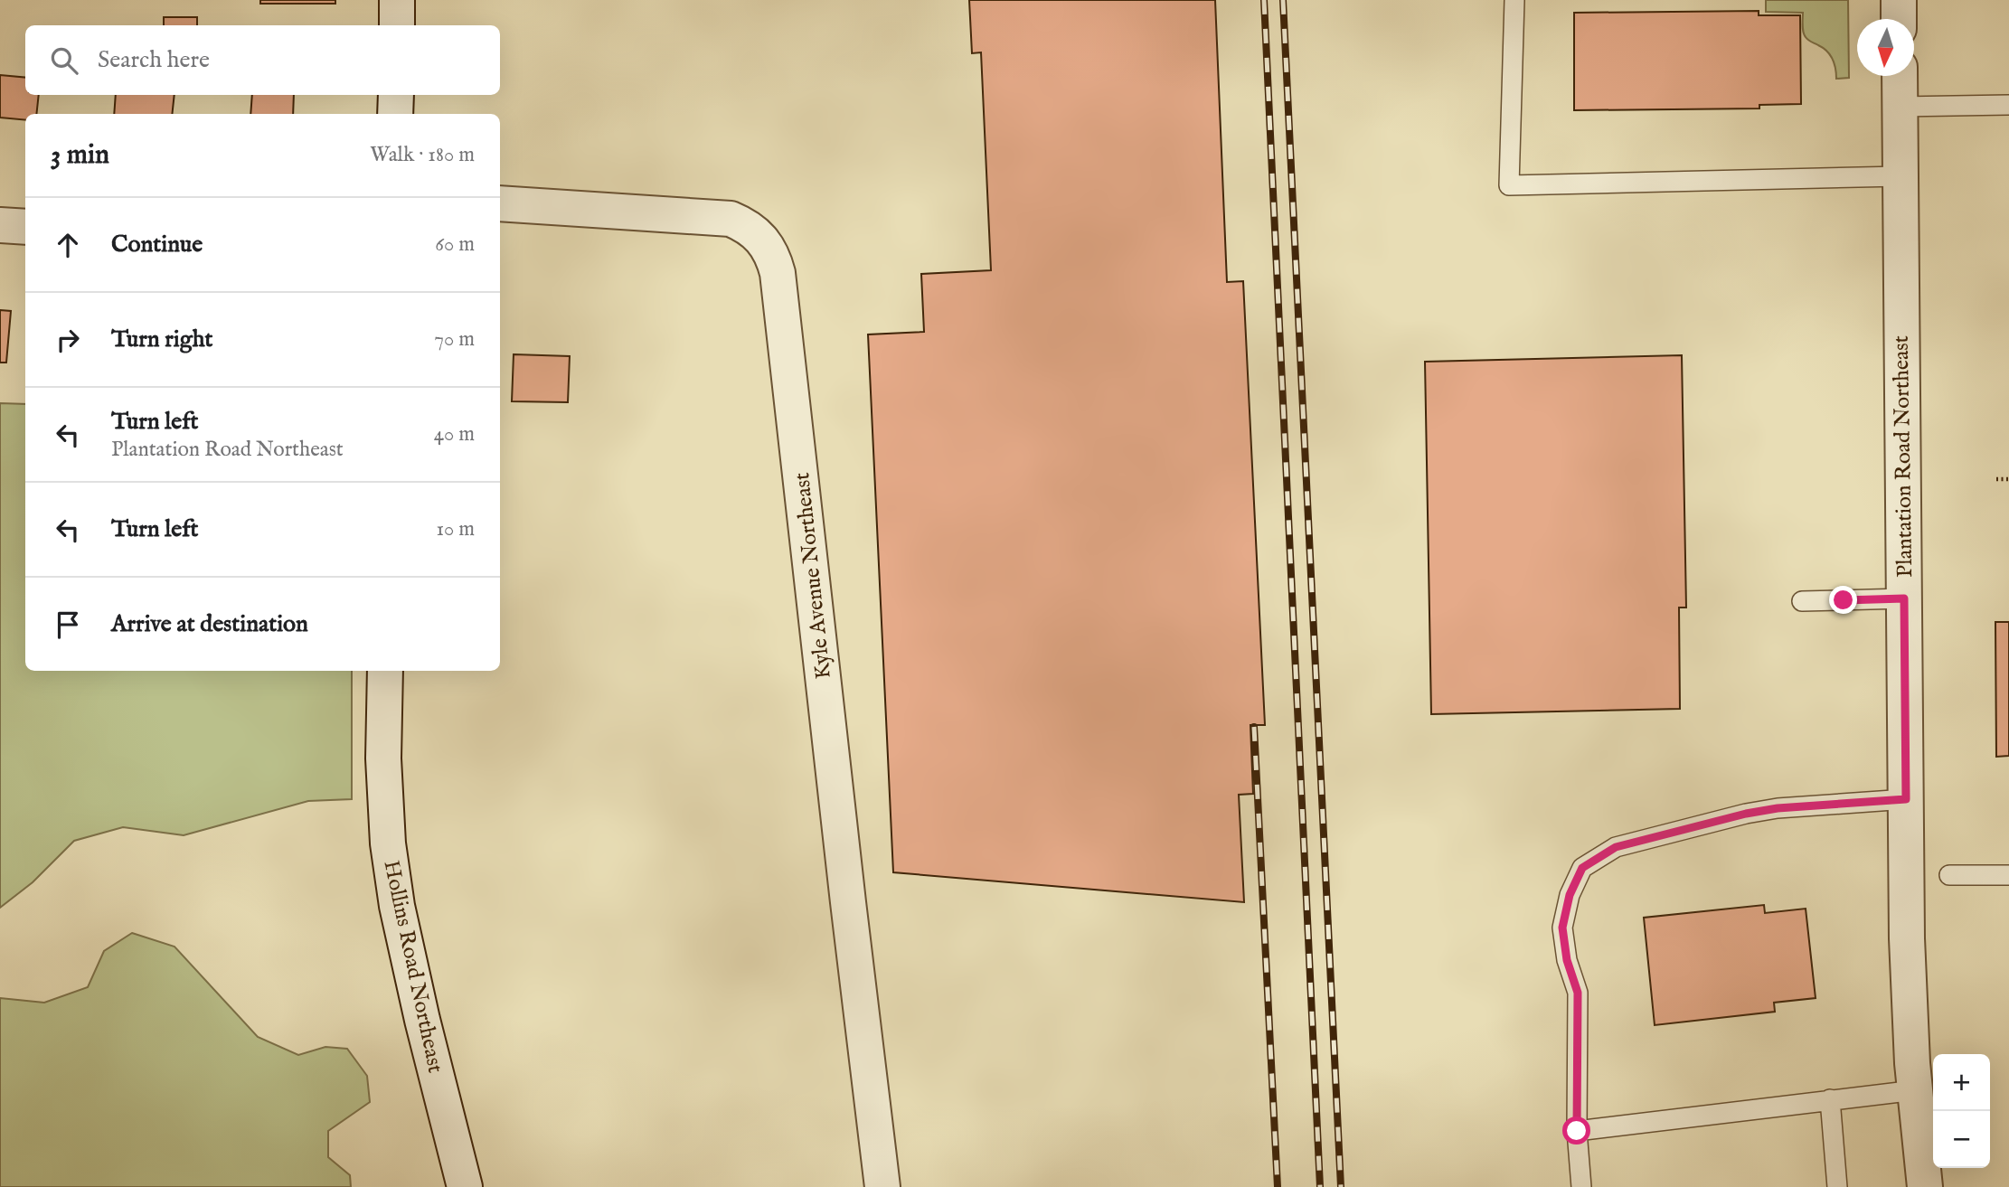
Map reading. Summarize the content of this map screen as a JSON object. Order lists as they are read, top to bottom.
{
  "streets": {
    "street": ["Plantation Road Northeast", "Kyle Avenue Northeast", "Hollins Road Northeast"]
  },
  "north": "bottom",
  "page": {
    "search": "Search here",
    "heading": ["3 min", "Walk · 180 m"],
    "list": [
      ["Continue", "60 m"],
      ["Turn right", "70 m"],
      ["Turn left", "Plantation Road Northeast", "40 m"],
      ["Turn left", "10 m"],
      "Arrive at destination"
    ],
    "map_buttons": ["+", "−"]
  }
}
